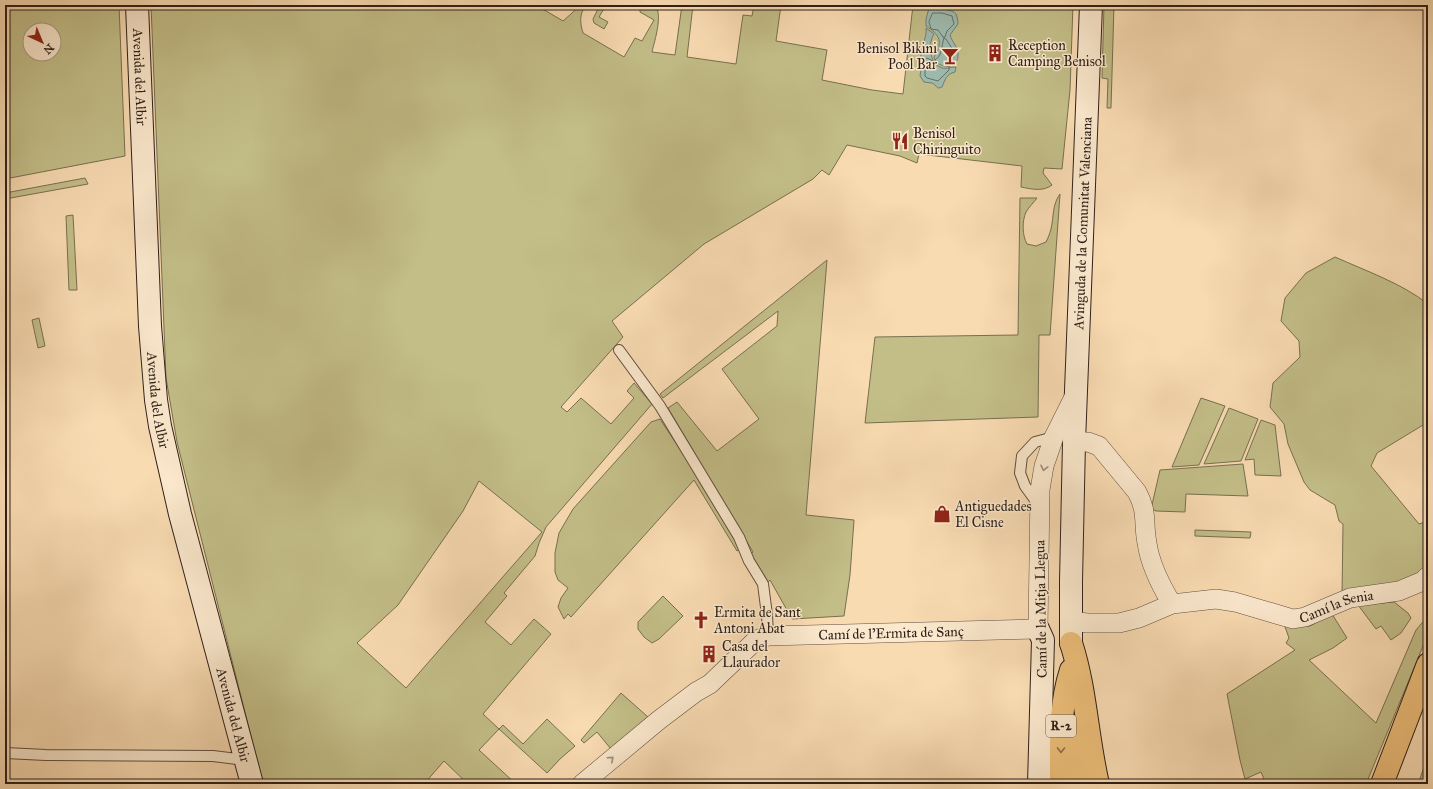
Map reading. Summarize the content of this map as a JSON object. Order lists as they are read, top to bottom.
{
  "streets": {
    "highway": ["R-2"],
    "street": [
      "Avenida del Albir",
      "Avinguda de la Comunitat Valenciana",
      "Camí la Senia",
      "Camí de la Mitja Llegua",
      "Camí de l'Ermita de Sanç"
    ]
  },
  "crossings": [
    ["Avinguda de la Comunitat Valenciana", "Camí la Senia"],
    ["Avinguda de la Comunitat Valenciana", "Camí de la Mitja Llegua"],
    ["Camí de la Mitja Llegua", "Camí de l'Ermita de Sanç"]
  ],
  "one_way": ["Camí de la Mitja Llegua", "Camí de l'Ermita de Sanç"],
  "places": {
    "building": ["Reception Camping Benisol", "Casa del Llaurador"],
    "bar": ["Benisol Bikini Pool Bar"],
    "restaurant": ["Benisol Chiringuito"],
    "shop": ["Antiguedades El Cisne"],
    "church": ["Ermita de Sant Antoni Abat"]
  },
  "north": "bottom right"
}
